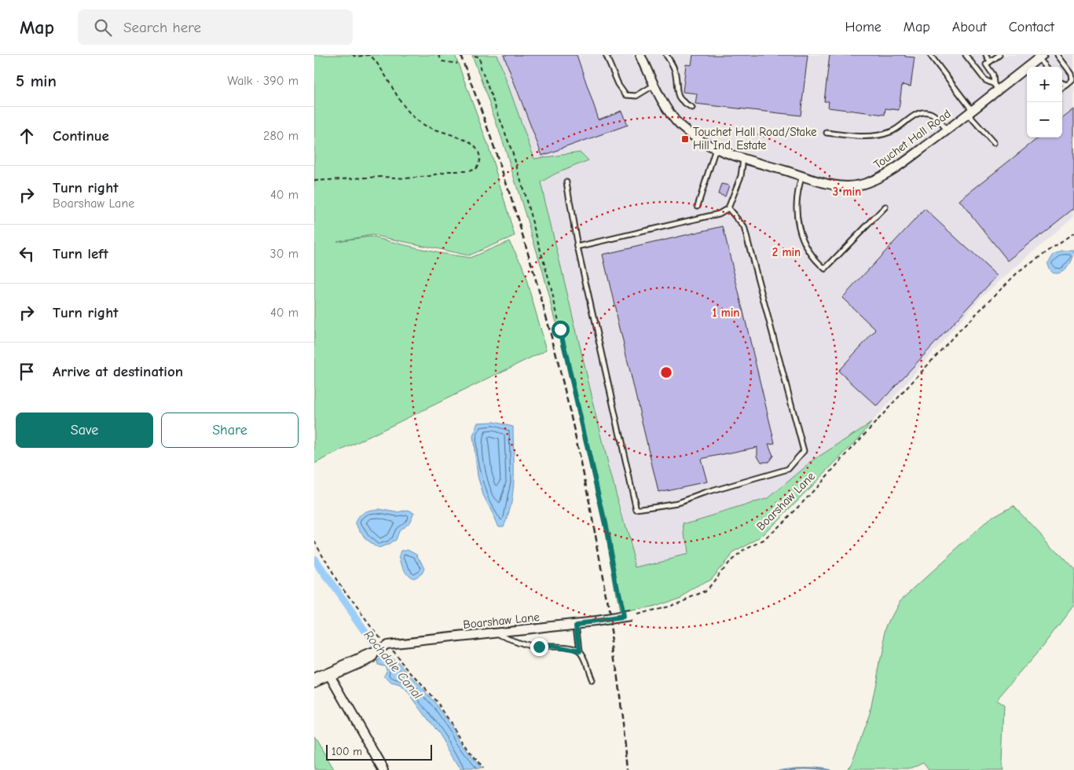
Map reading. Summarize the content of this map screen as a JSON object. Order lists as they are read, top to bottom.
{
  "streets": {
    "street": ["Touchet Hall Road", "Boarshaw Lane"]
  },
  "water": ["Rochdale Canal"],
  "places": {
    "transit": ["Touchet Hall Road/Stake Hill Ind. Estate"]
  },
  "scale_bar": "100 m",
  "page": {
    "header": "Map",
    "search": "Search here",
    "nav": [
      "Home",
      "Map",
      "About",
      "Contact"
    ],
    "heading": ["5 min", "Walk · 390 m"],
    "map_buttons": ["+", "−"],
    "list": [
      ["Continue", "280 m"],
      ["Turn right", "Boarshaw Lane", "40 m"],
      ["Turn left", "30 m"],
      ["Turn right", "40 m"],
      "Arrive at destination"
    ],
    "buttons": ["Save", "Share"],
    "scale": "100 m"
  },
  "rings": ["3 min", "2 min", "1 min"]
}
